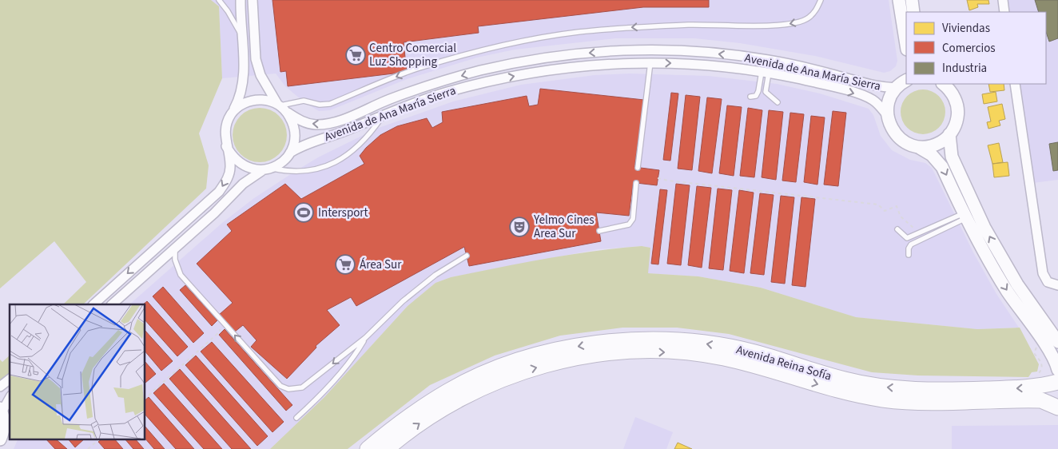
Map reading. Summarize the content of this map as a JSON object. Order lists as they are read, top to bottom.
{
  "streets": {
    "main road": ["Avenida Reina Sofía"],
    "street": ["Avenida de Ana María Sierra"]
  },
  "places": {
    "supermarket": ["Centro Comercial Luz Shopping", "Área Sur"],
    "sports": ["Intersport"],
    "theatre": ["Yelmo Cines Area Sur"]
  },
  "legend": ["Viviendas", "Comercios", "Industria"]
}
